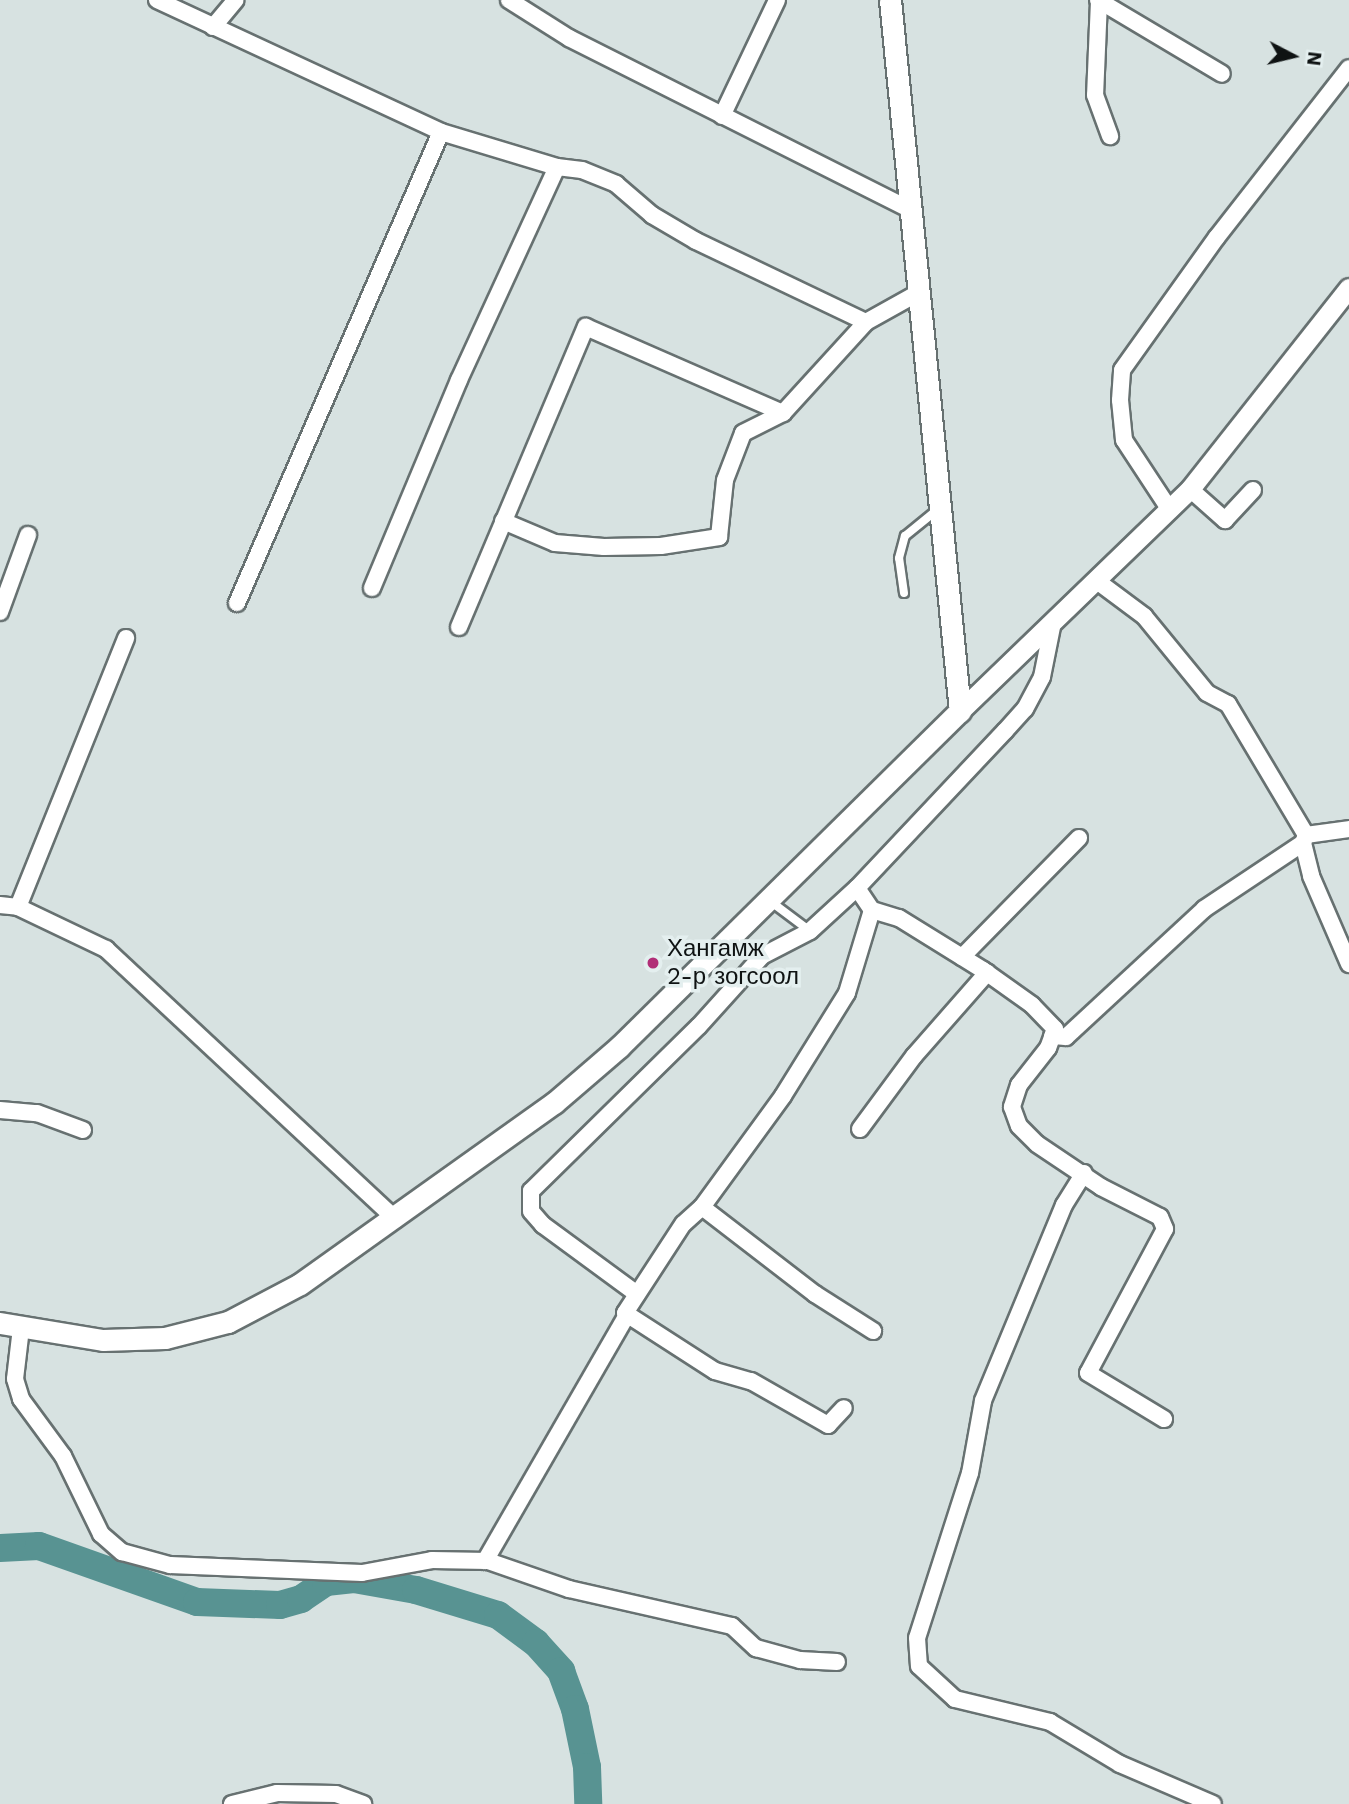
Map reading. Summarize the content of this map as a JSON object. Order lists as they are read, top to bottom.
{
  "places": ["Хангамж 2-р зогсоол"],
  "north": "right"
}
